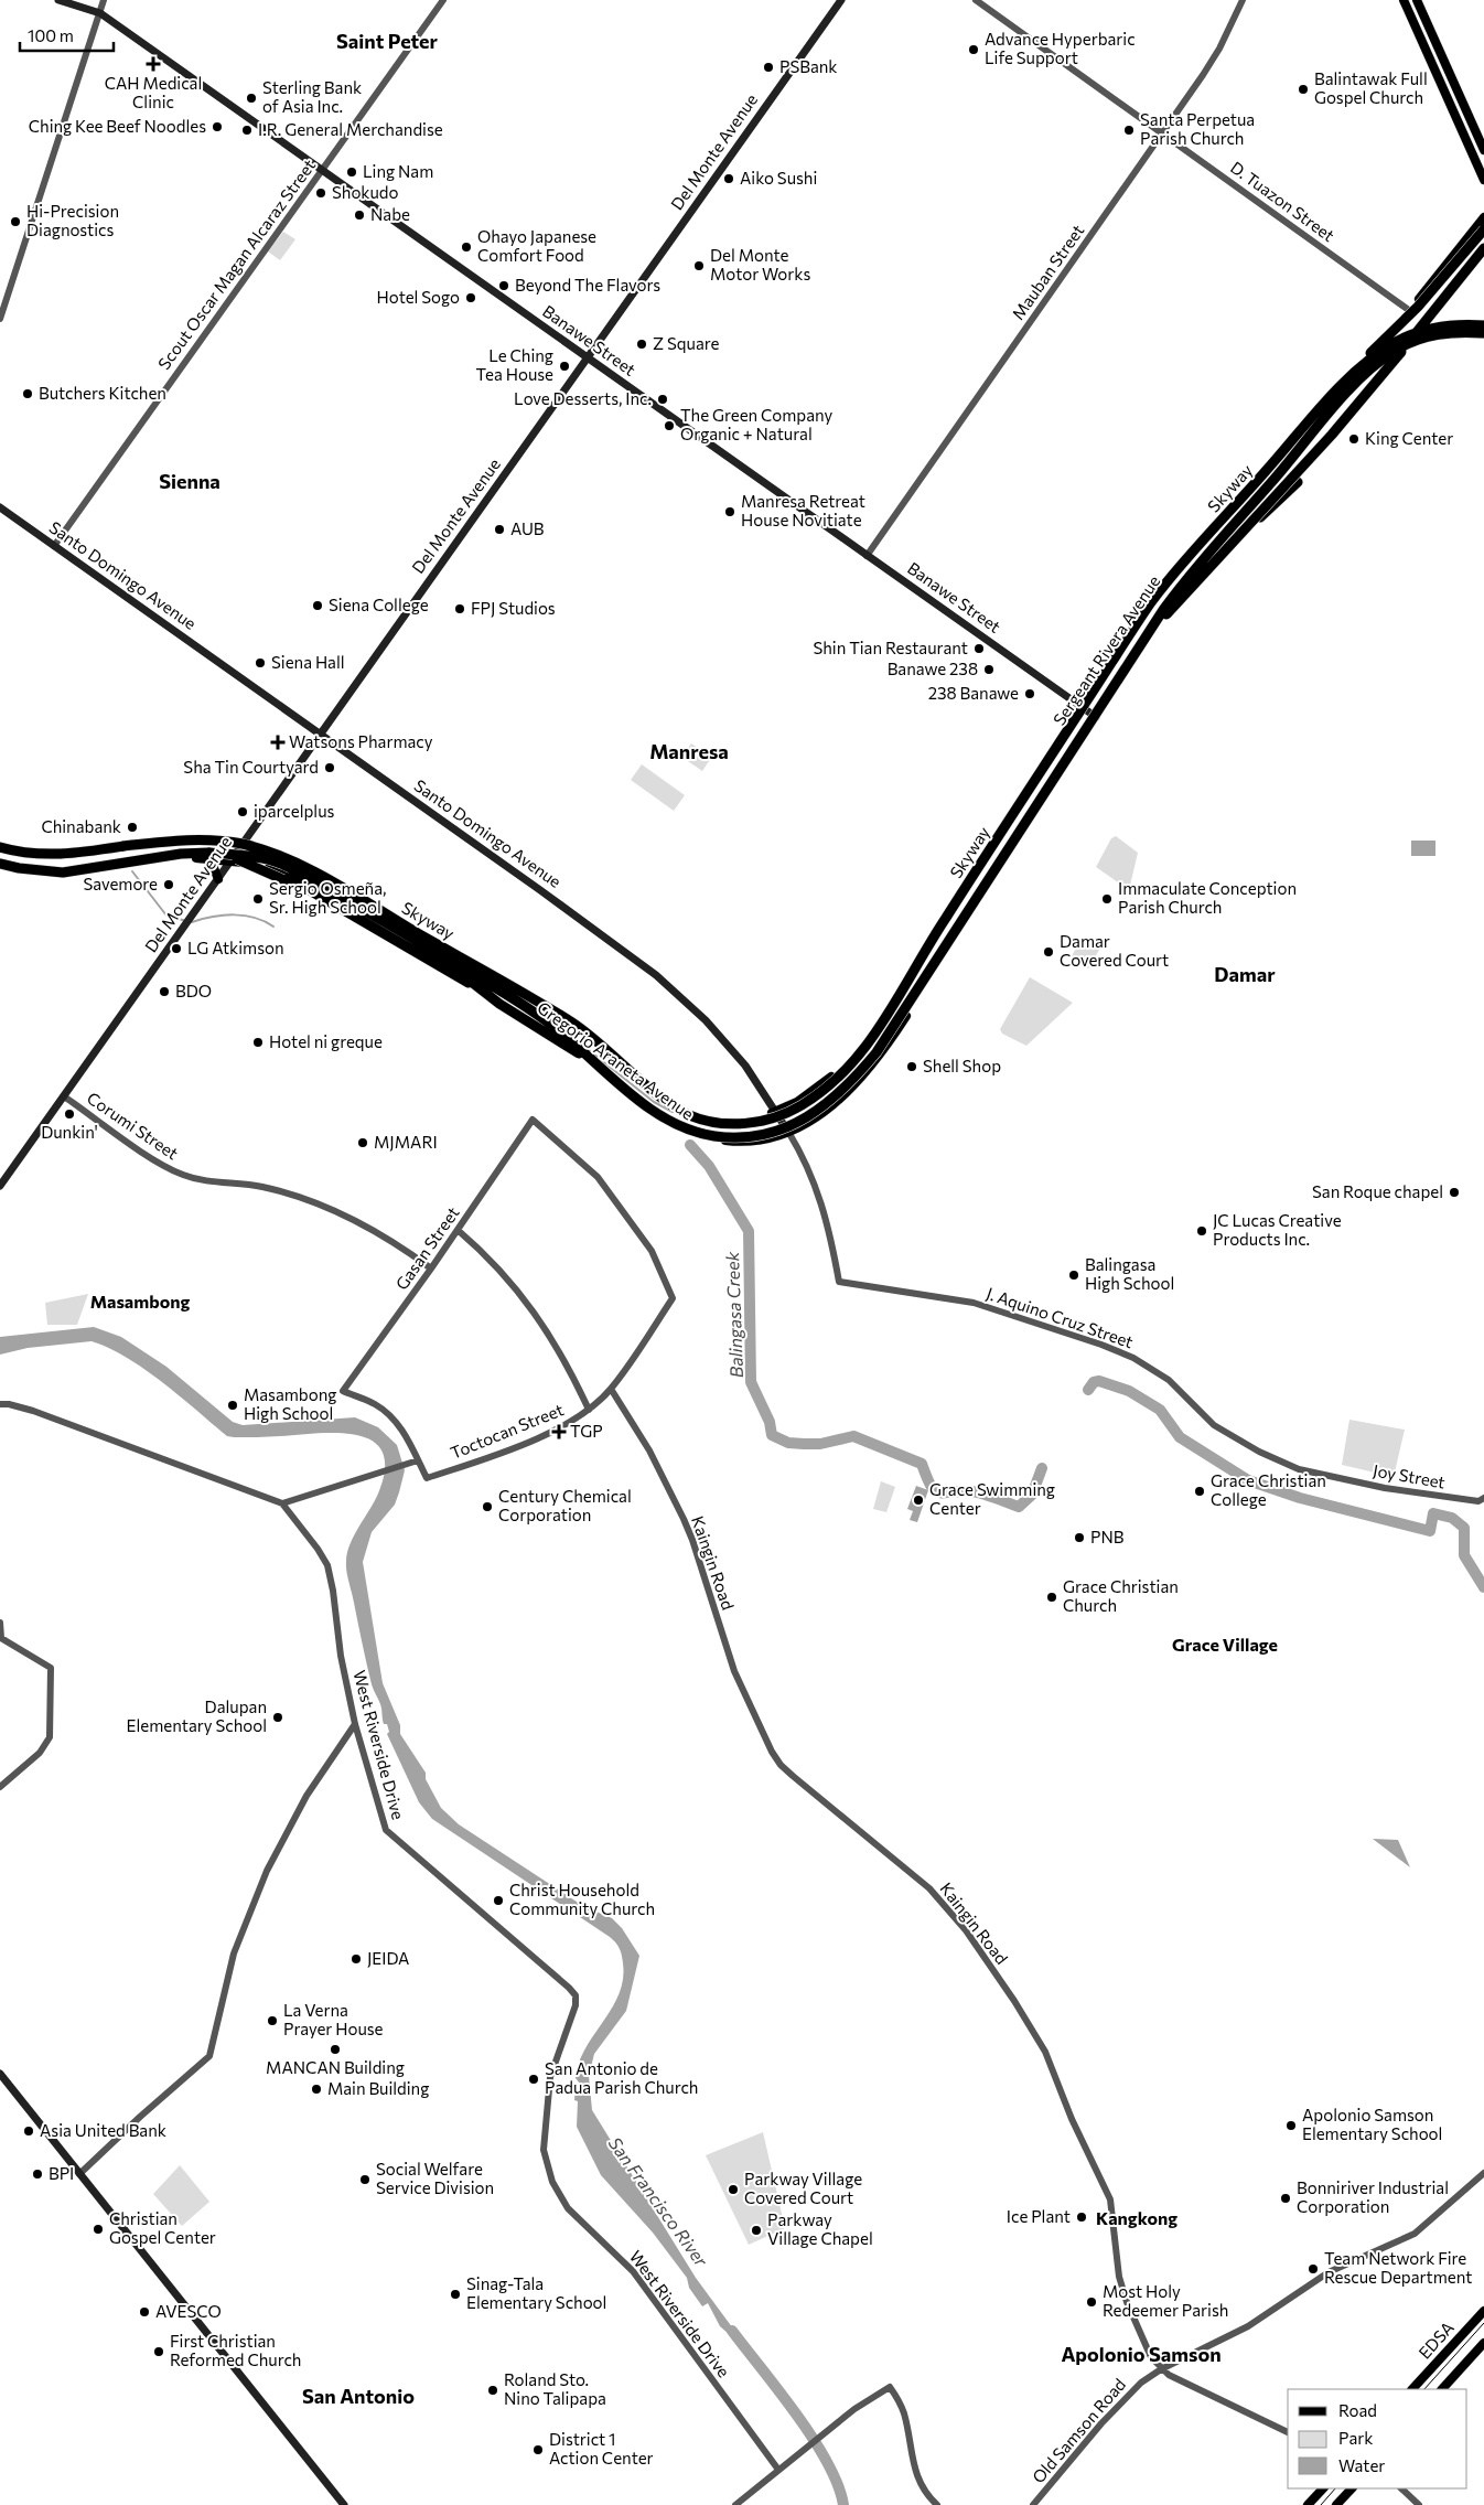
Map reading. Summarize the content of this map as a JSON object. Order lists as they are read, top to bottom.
{
  "streets": {
    "highway": ["Skyway"],
    "main road": [
      "Del Monte Avenue",
      "Banawe Street",
      "Santo Domingo Avenue",
      "Sergeant Rivera Avenue",
      "Gregorio Araneta Avenue",
      "EDSA"
    ],
    "street": [
      "D. Tuazon Street",
      "Scout Oscar Magan Alcaraz Street",
      "Mauban Street",
      "Corumi Street",
      "Gasan Street",
      "J. Aquino Cruz Street",
      "Toctocan Street",
      "Joy Street",
      "Kaingin Road",
      "West Riverside Drive",
      "Old Samson Road"
    ]
  },
  "crossings": [
    ["Del Monte Avenue", "Banawe Street"],
    ["Del Monte Avenue", "Skyway"],
    ["Del Monte Avenue", "Santo Domingo Avenue"],
    ["Del Monte Avenue", "Gregorio Araneta Avenue"],
    ["Del Monte Avenue", "Corumi Street"],
    ["D. Tuazon Street", "Mauban Street"],
    ["D. Tuazon Street", "Sergeant Rivera Avenue"],
    ["Scout Oscar Magan Alcaraz Street", "Banawe Street"],
    ["Scout Oscar Magan Alcaraz Street", "Santo Domingo Avenue"],
    ["Mauban Street", "Banawe Street"],
    ["Banawe Street", "Sergeant Rivera Avenue"],
    ["Skyway", "Sergeant Rivera Avenue"],
    ["Skyway", "Gregorio Araneta Avenue"],
    ["Santo Domingo Avenue", "Sergeant Rivera Avenue"],
    ["Santo Domingo Avenue", "Gregorio Araneta Avenue"],
    ["Santo Domingo Avenue", "J. Aquino Cruz Street"],
    ["Sergeant Rivera Avenue", "Gregorio Araneta Avenue"],
    ["Corumi Street", "Gasan Street"],
    ["Gasan Street", "Toctocan Street"],
    ["J. Aquino Cruz Street", "Joy Street"],
    ["Toctocan Street", "Kaingin Road"],
    ["Kaingin Road", "Old Samson Road"]
  ],
  "districts": [
    "Saint Peter",
    "Sienna",
    "Manresa",
    "Damar",
    "Masambong",
    "Grace Village",
    "Kangkong",
    "Apolonio Samson",
    "San Antonio"
  ],
  "water": ["Balingasa Creek", "San Francisco River"],
  "places": {
    "other": [
      "Advance Hyperbaric Life Support",
      "PSBank",
      "Balintawak Full Gospel Church",
      "Sterling Bank of Asia Inc.",
      "Ching Kee Beef Noodles",
      "I.R. General Merchandise",
      "Santa Perpetua Parish Church",
      "Ling Nam",
      "Aiko Sushi",
      "Shokudo",
      "Nabe",
      "Hi-Precision Diagnostics",
      "Ohayo Japanese Comfort Food",
      "Del Monte Motor Works",
      "Beyond The Flavors",
      "Hotel Sogo",
      "Z Square",
      "Le Ching Tea House",
      "Butchers Kitchen",
      "Love Desserts, Inc.",
      "The Green Company Organic + Natural",
      "King Center",
      "Manresa Retreat House Novitiate",
      "AUB",
      "Siena College",
      "FPJ Studios",
      "Shin Tian Restaurant",
      "Siena Hall",
      "Banawe 238",
      "238 Banawe",
      "Sha Tin Courtyard",
      "iparcelplus",
      "Chinabank",
      "Savemore",
      "Sergio Osmeña, Sr. High School",
      "Immaculate Conception Parish Church",
      "LG Atkimson",
      "Damar Covered Court",
      "BDO",
      "Hotel ni greque",
      "Shell Shop",
      "Dunkin'",
      "MJMARI",
      "San Roque chapel",
      "JC Lucas Creative Products Inc.",
      "Balingasa High School",
      "Masambong High School",
      "Grace Christian College",
      "Grace Swimming Center",
      "Century Chemical Corporation",
      "PNB",
      "Grace Christian Church",
      "Dalupan Elementary School",
      "Christ Household Community Church",
      "JEIDA",
      "La Verna Prayer House",
      "MANCAN Building",
      "San Antonio de Padua Parish Church",
      "Main Building",
      "Apolonio Samson Elementary School",
      "Asia United Bank",
      "BPI",
      "Social Welfare Service Division",
      "Parkway Village Covered Court",
      "Bonniriver Industrial Corporation",
      "Ice Plant",
      "Christian Gospel Center",
      "Parkway Village Chapel",
      "Team Network Fire Rescue Department",
      "Sinag-Tala Elementary School",
      "Most Holy Redeemer Parish",
      "AVESCO",
      "First Christian Reformed Church",
      "Roland Sto. Nino Talipapa",
      "District 1 Action Center"
    ],
    "health": ["CAH Medical Clinic", "Watsons Pharmacy", "TGP"]
  },
  "legend": ["Road", "Park", "Water"],
  "scale_bar": "100 m"
}
